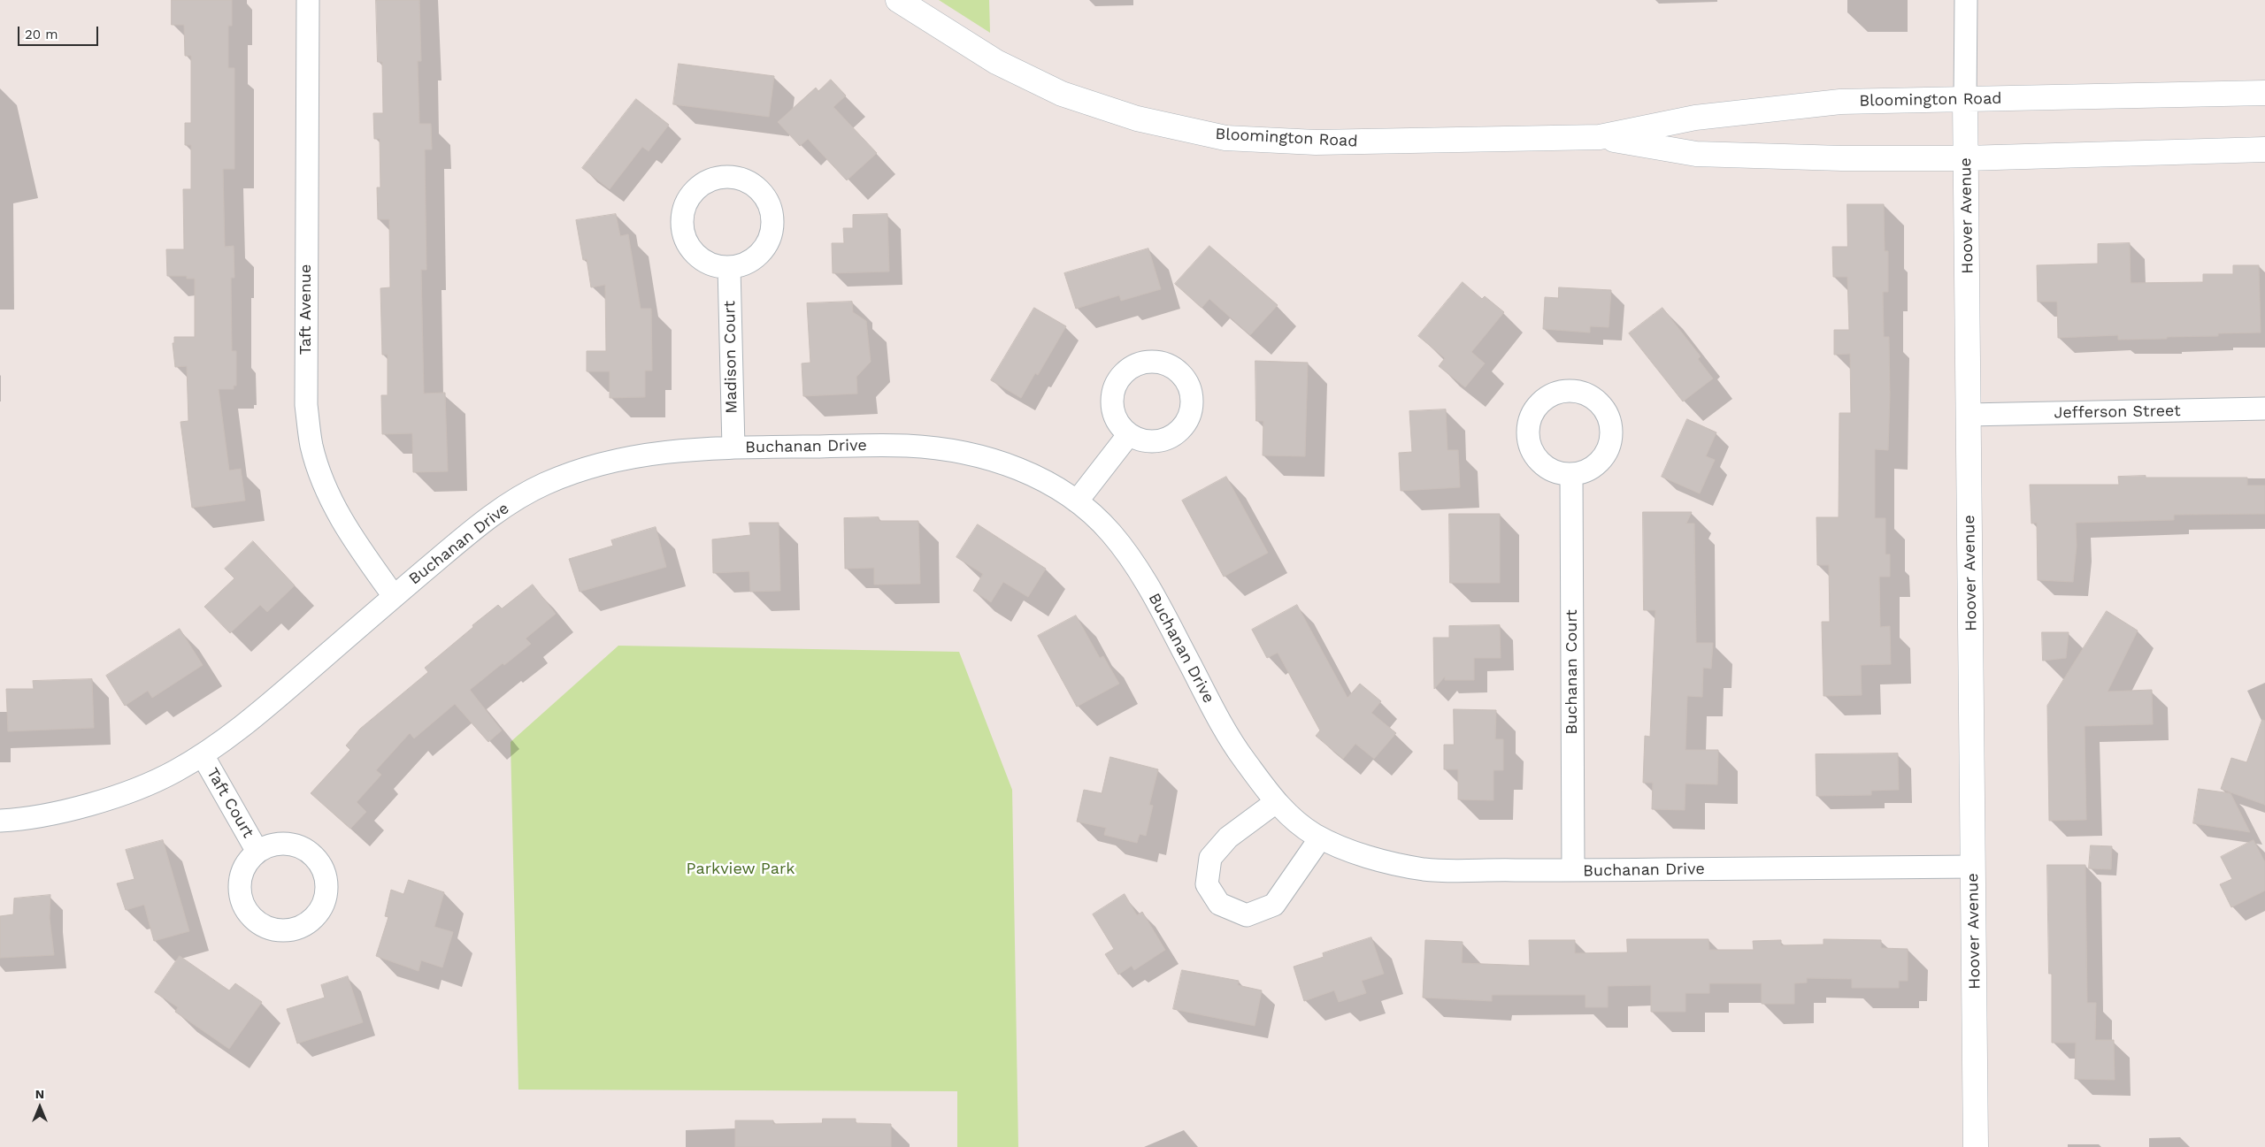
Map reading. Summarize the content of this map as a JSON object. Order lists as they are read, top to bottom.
{
  "streets": {
    "street": [
      "Bloomington Road",
      "Hoover Avenue",
      "Taft Avenue",
      "Madison Court",
      "Jefferson Street",
      "Buchanan Drive",
      "Buchanan Court",
      "Taft Court"
    ]
  },
  "crossings": [
    ["Bloomington Road", "Hoover Avenue"],
    ["Hoover Avenue", "Jefferson Street"],
    ["Hoover Avenue", "Buchanan Drive"],
    ["Taft Avenue", "Buchanan Drive"],
    ["Madison Court", "Buchanan Drive"],
    ["Buchanan Drive", "Buchanan Court"],
    ["Buchanan Drive", "Taft Court"]
  ],
  "parks": ["Parkview Park"],
  "scale_bar": "20 m",
  "north": "top"
}
